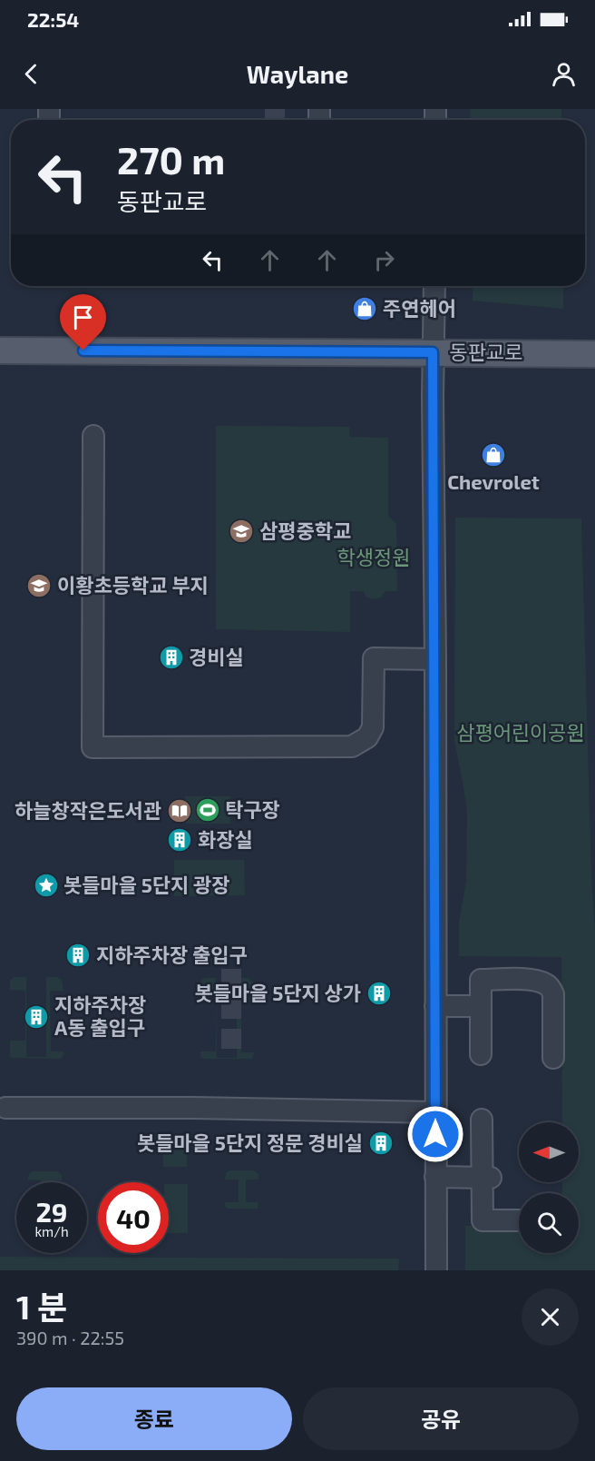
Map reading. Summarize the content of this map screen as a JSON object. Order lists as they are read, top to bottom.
{
  "streets": {
    "main road": ["동판교로"]
  },
  "parks": ["학생정원", "삼평어린이공원"],
  "places": {
    "shop": ["주연헤어", "Chevrolet"],
    "school or university": ["삼평중학교", "이황초등학교 부지"],
    "building": [
      "경비실",
      "화장실",
      "지하주차장 출입구",
      "봇들마을 5단지 상가",
      "지하주차장 A동 출입구",
      "봇들마을 5단지 정문 경비실"
    ],
    "sports": ["탁구장"],
    "library": ["하늘창작은도서관"],
    "place": ["봇들마을 5단지 광장"]
  },
  "north": "left",
  "page": {
    "status": "22:54",
    "header": "Waylane",
    "turn": ["270 m", "동판교로"],
    "speed": "29 km/h",
    "limit": "40",
    "heading": ["1 분", "390 m · 22:55"],
    "buttons": ["종료", "공유"]
  }
}
